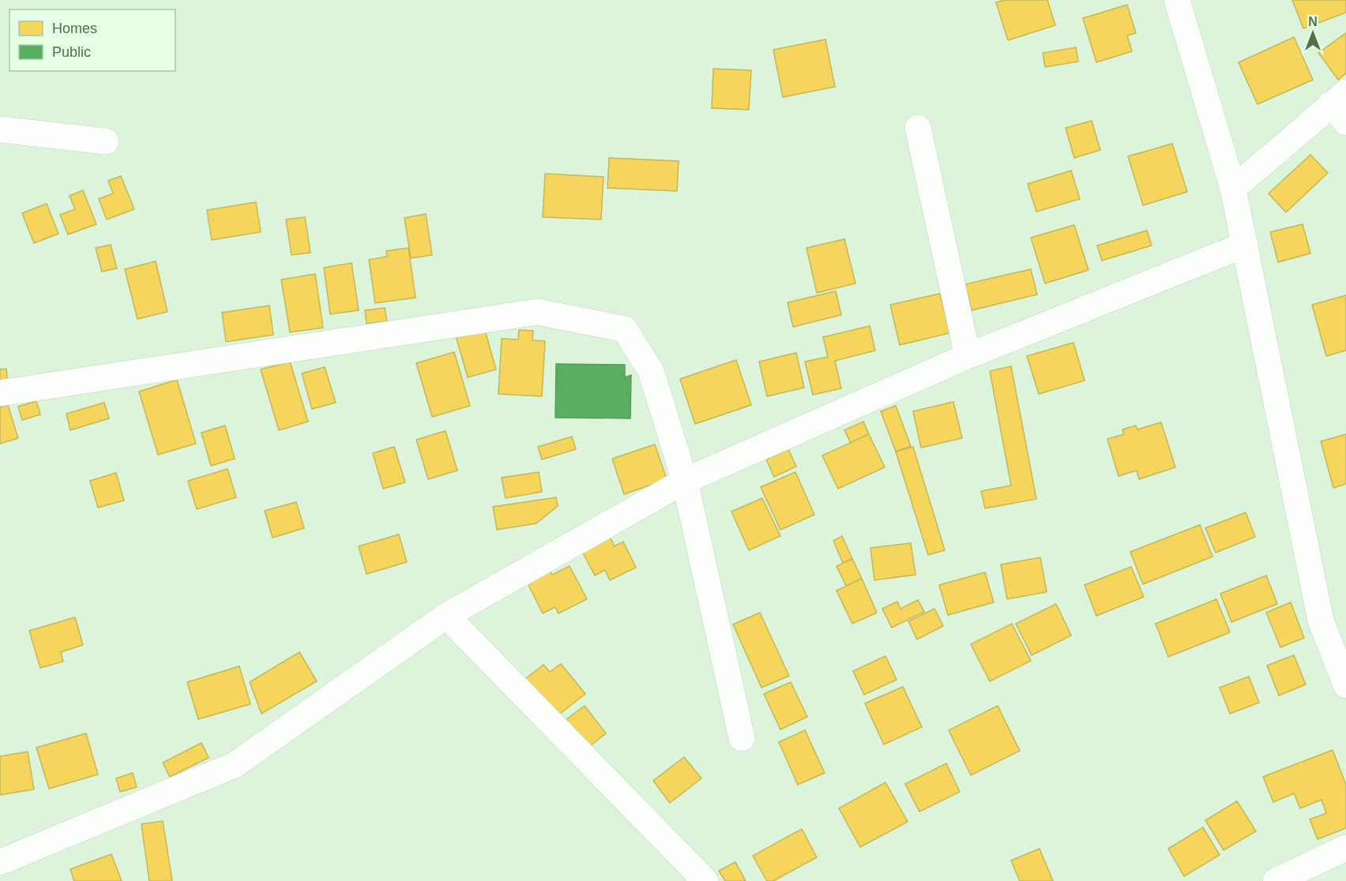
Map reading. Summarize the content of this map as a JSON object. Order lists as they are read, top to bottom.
{
  "legend": ["Homes", "Public"],
  "north": "top"
}
